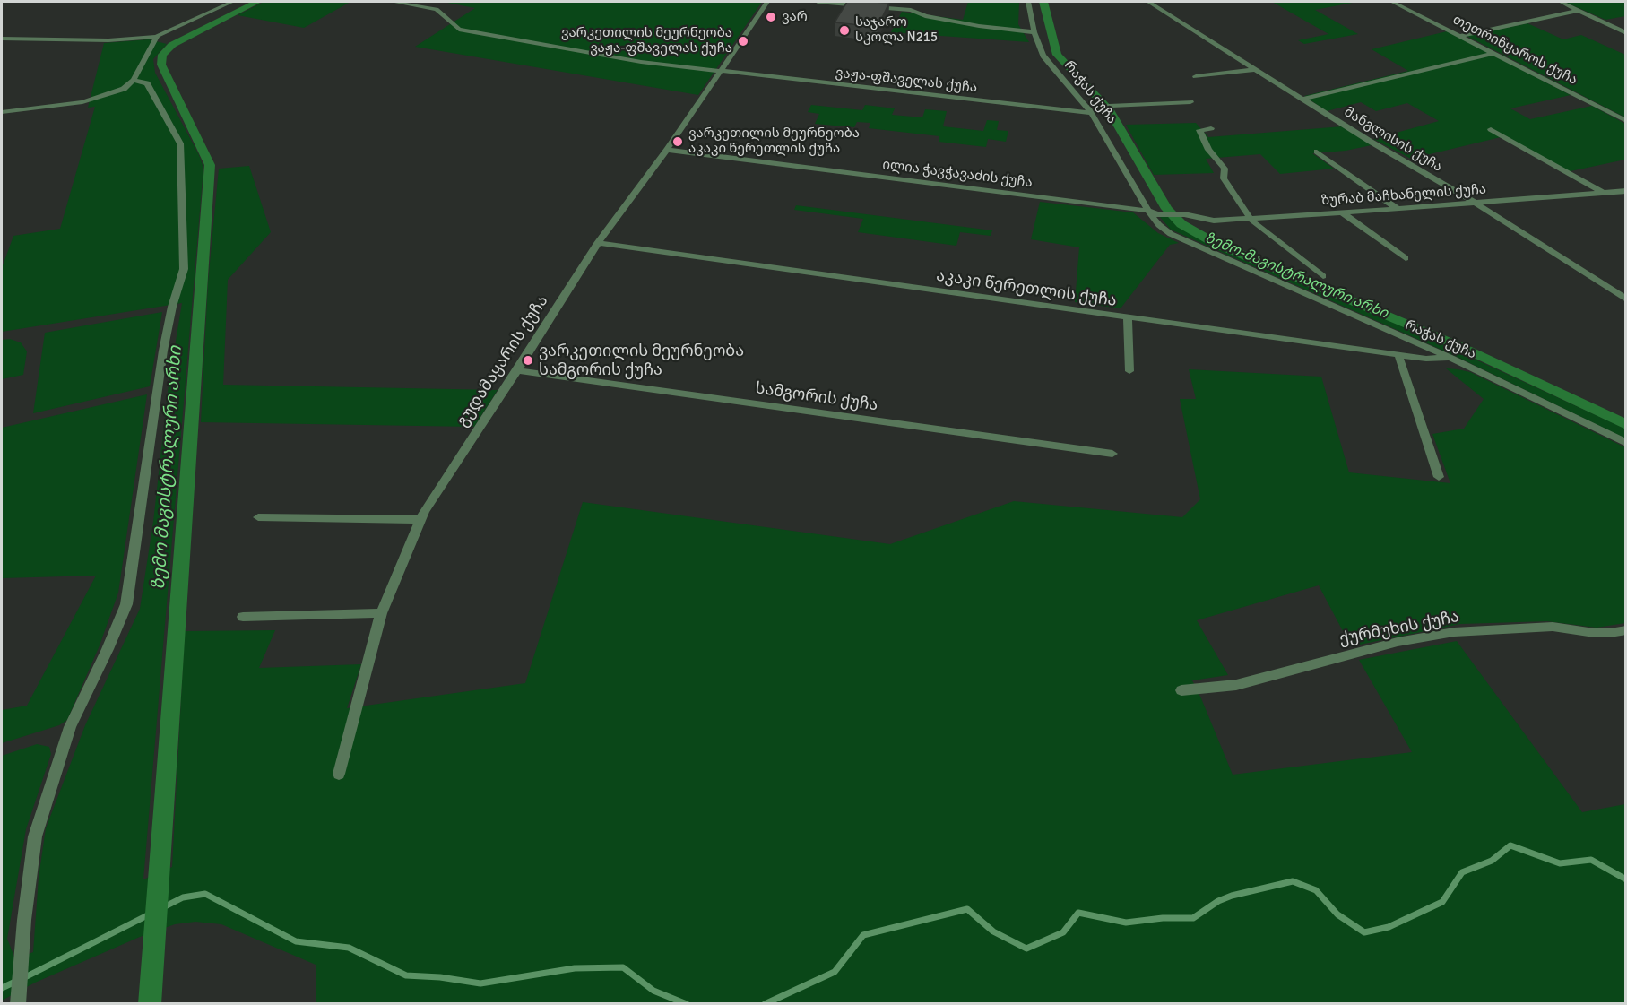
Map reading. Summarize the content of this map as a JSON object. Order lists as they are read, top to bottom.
{
  "streets": {
    "street": [
      "თეთრიწყაროს ქუჩა",
      "ვაჟა-ფშაველას ქუჩა",
      "რაჭას ქუჩა",
      "მანგლისის ქუჩა",
      "ილია ჭავჭავაძის ქუჩა",
      "ზურაბ მაჩხანელის ქუჩა",
      "აკაკი წერეთლის ქუჩა",
      "გუდამაყარის ქუჩა",
      "სამგორის ქუჩა",
      "ქურმუხის ქუჩა"
    ]
  },
  "crossings": [
    ["ვაჟა-ფშაველას ქუჩა", "რაჭას ქუჩა"],
    ["ვაჟა-ფშაველას ქუჩა", "გუდამაყარის ქუჩა"],
    ["რაჭას ქუჩა", "ილია ჭავჭავაძის ქუჩა"],
    ["რაჭას ქუჩა", "აკაკი წერეთლის ქუჩა"],
    ["მანგლისის ქუჩა", "ზურაბ მაჩხანელის ქუჩა"],
    ["ილია ჭავჭავაძის ქუჩა", "ზურაბ მაჩხანელის ქუჩა"],
    ["ილია ჭავჭავაძის ქუჩა", "გუდამაყარის ქუჩა"],
    ["აკაკი წერეთლის ქუჩა", "გუდამაყარის ქუჩა"],
    ["გუდამაყარის ქუჩა", "სამგორის ქუჩა"]
  ],
  "water": ["ზემო-მაგისტრალური არხი", "ზემო მაგისტრალური არხი"],
  "places": [
    "ვარ",
    "საჯარო სკოლა N215",
    "ვარკეთილის მეურნეობა ვაჟა-ფშაველას ქუჩა",
    "ვარკეთილის მეურნეობა აკაკი წერეთლის ქუჩა",
    "ვარკეთილის მეურნეობა სამგორის ქუჩა"
  ]
}
